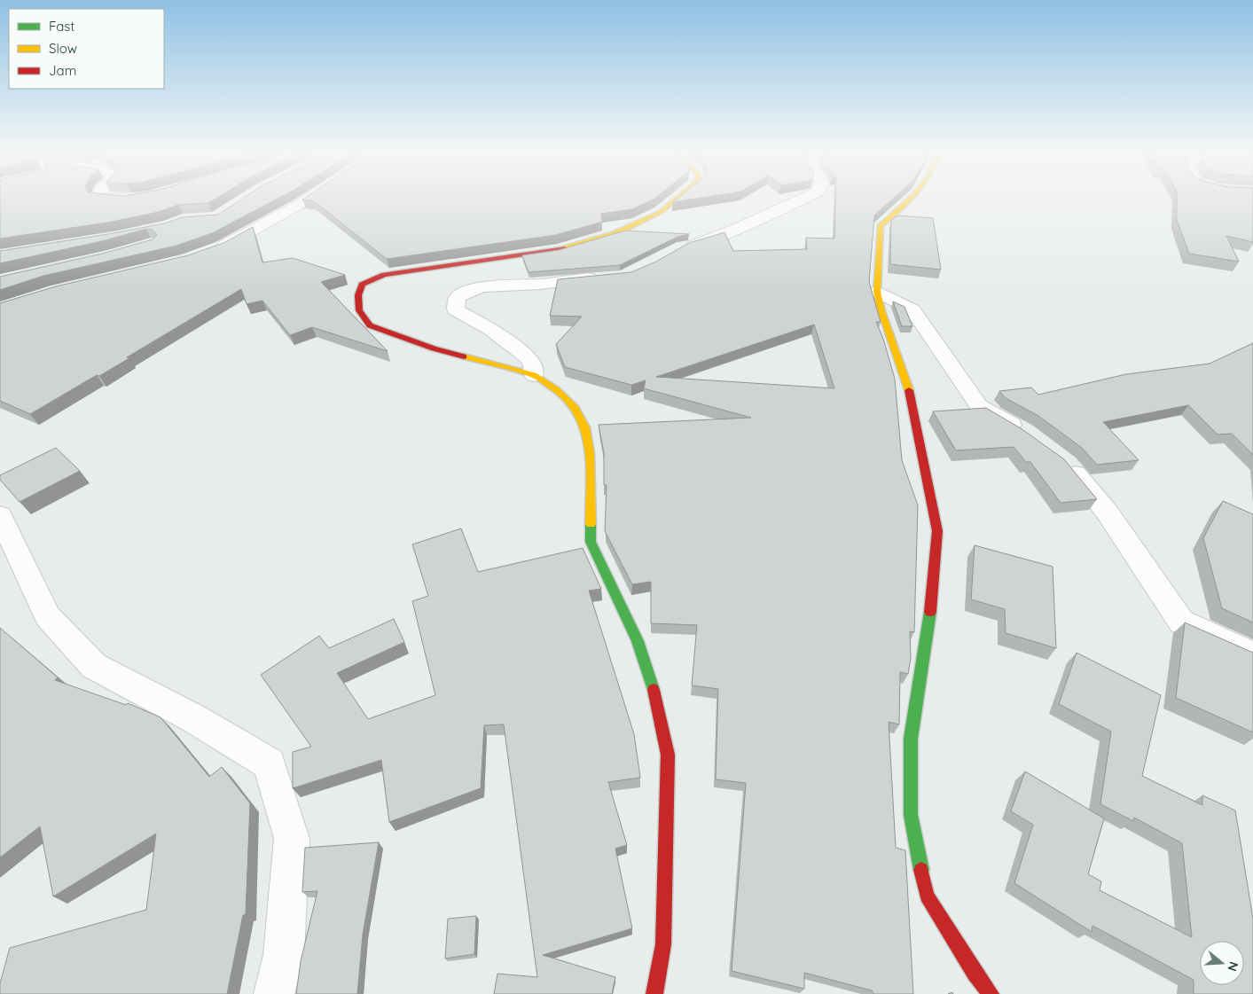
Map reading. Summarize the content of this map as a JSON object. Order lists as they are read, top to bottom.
{
  "legend": ["Fast", "Slow", "Jam"],
  "north": "right"
}
